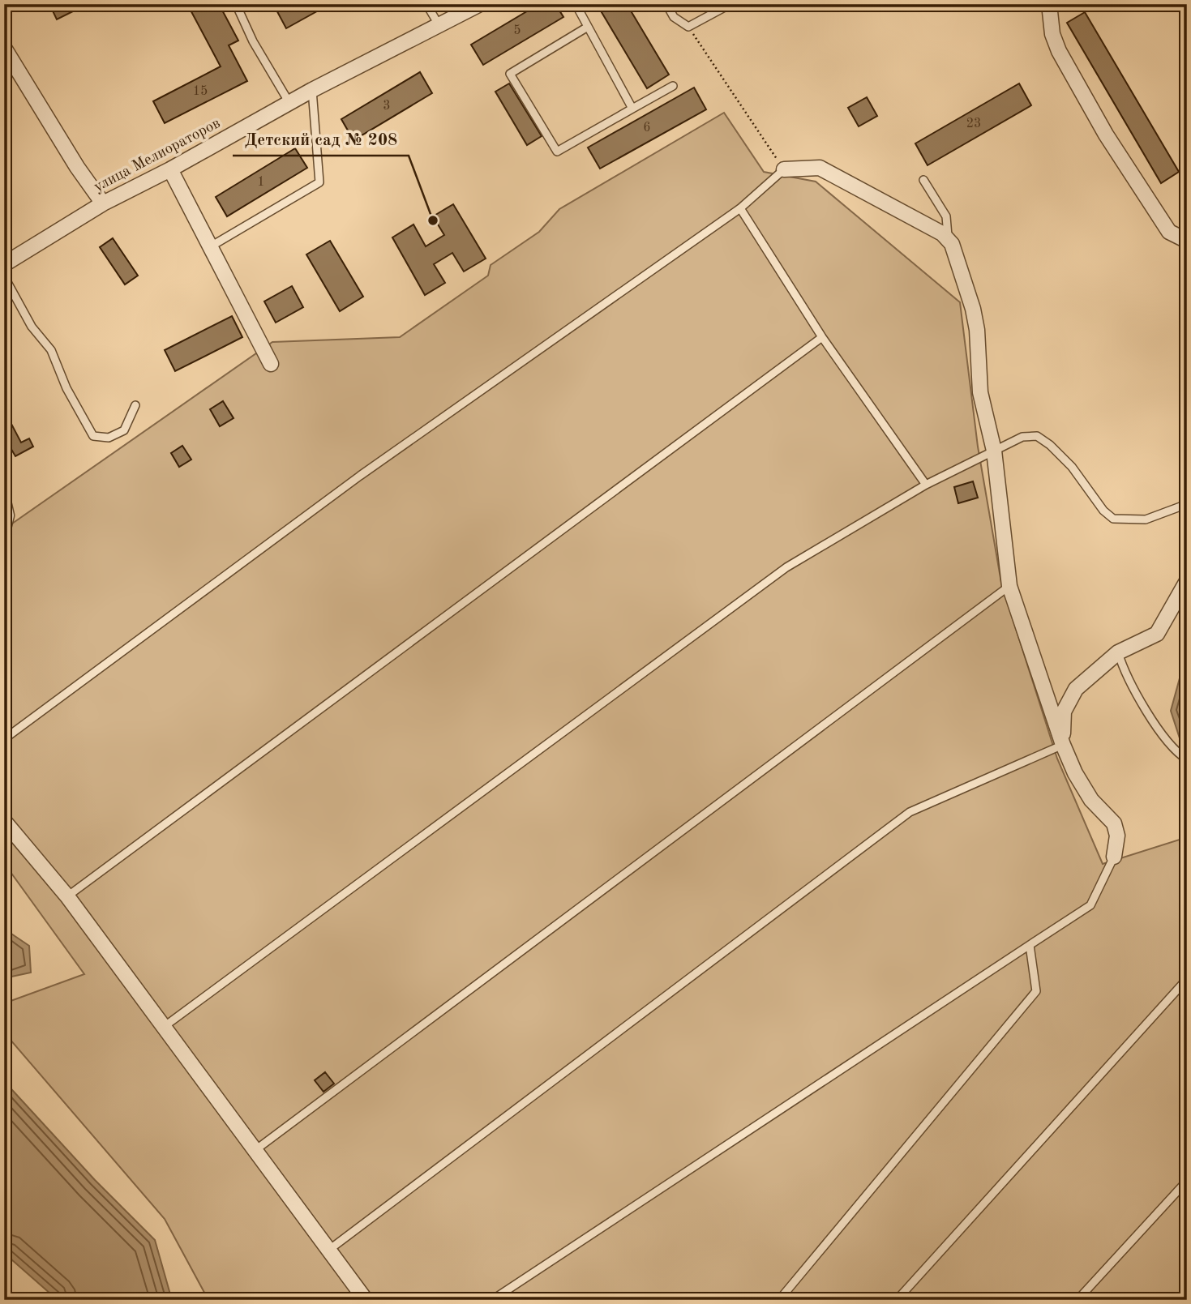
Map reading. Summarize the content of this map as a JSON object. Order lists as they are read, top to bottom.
{
  "streets": {
    "street": ["улица Мелиораторов"]
  },
  "places": ["Детский сад № 208"],
  "house_numbers": [
    "5",
    "15",
    "3",
    "23",
    "6",
    "1"
  ]
}
